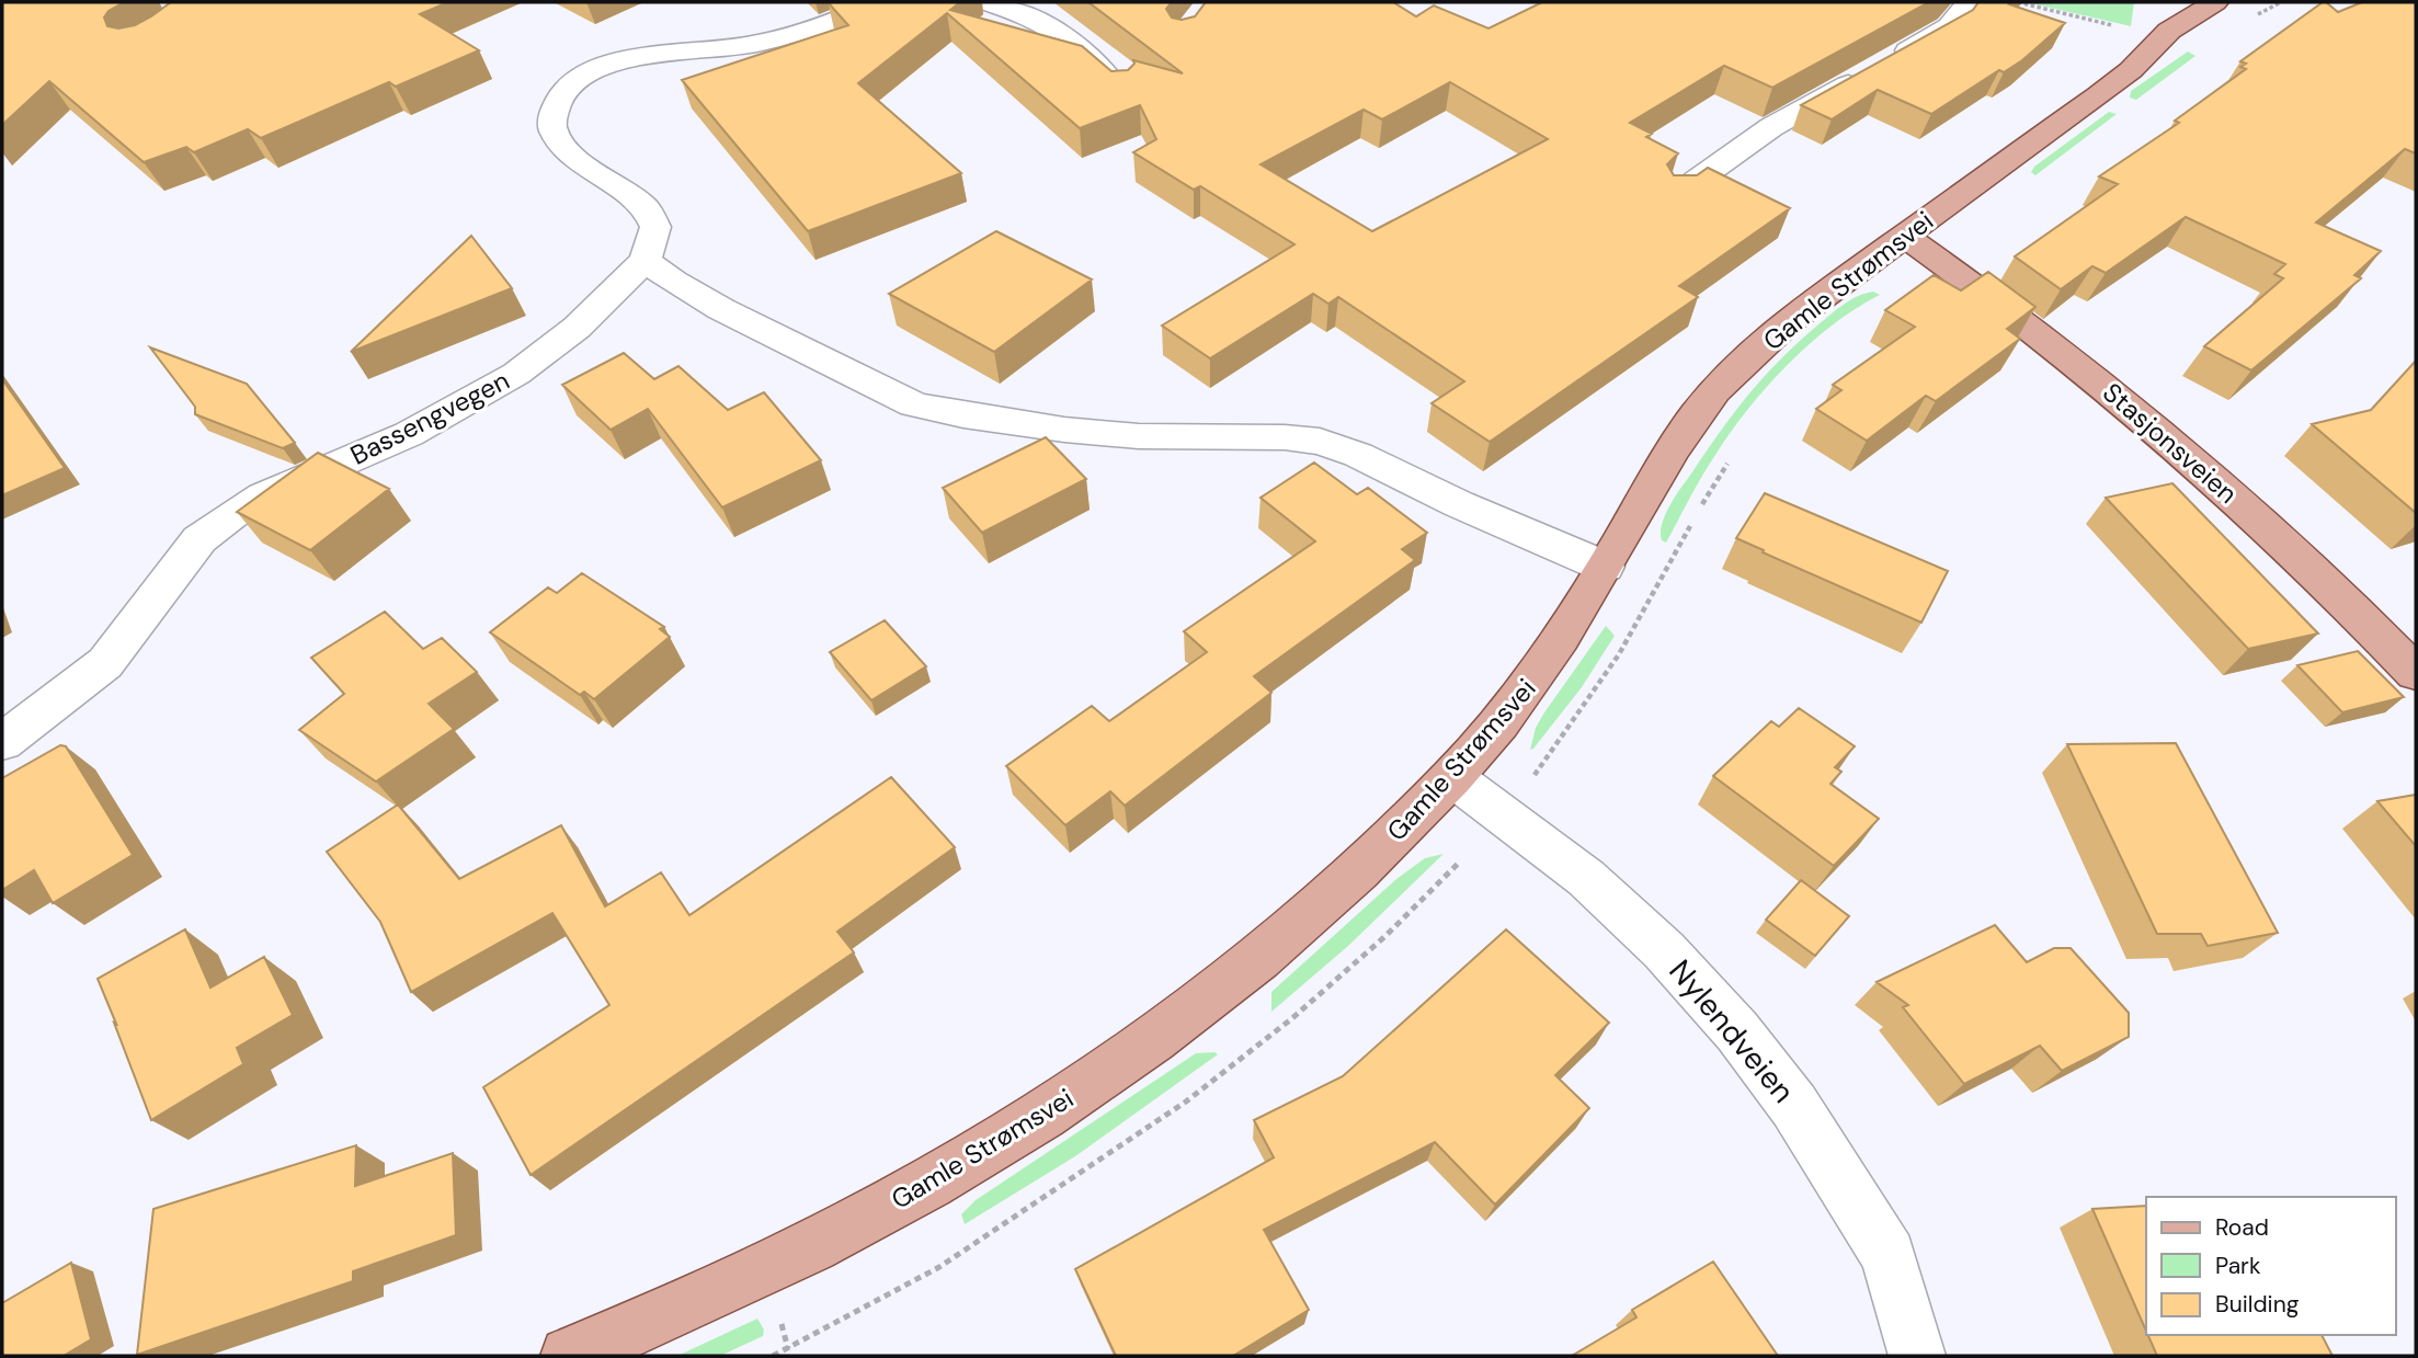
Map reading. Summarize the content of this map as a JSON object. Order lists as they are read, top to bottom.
{
  "streets": {
    "main road": ["Gamle Strømsvei", "Stasjonsveien"],
    "street": ["Bassengvegen", "Nylendveien"]
  },
  "crossings": [
    ["Gamle Strømsvei", "Stasjonsveien"],
    ["Gamle Strømsvei", "Nylendveien"]
  ],
  "legend": ["Road", "Park", "Building"]
}
